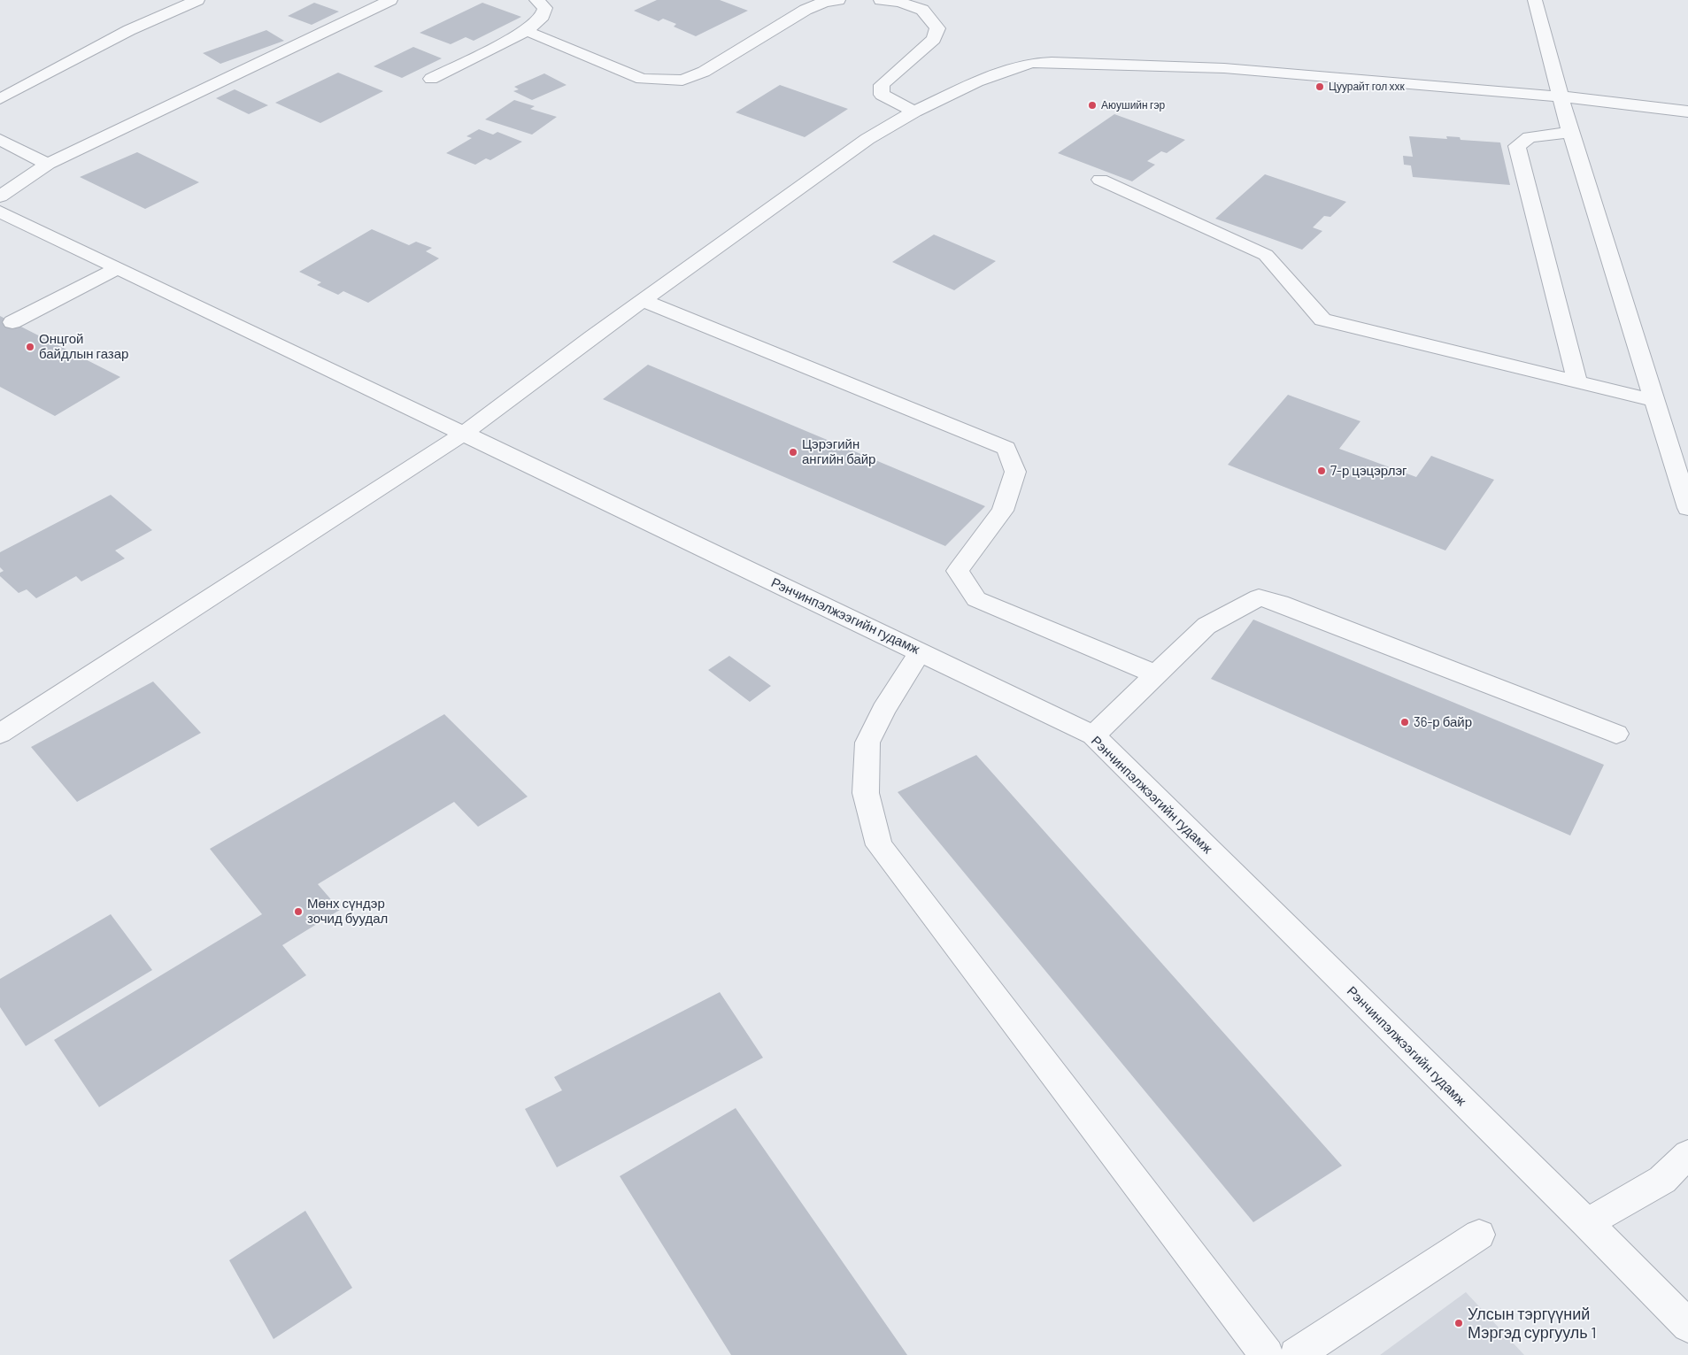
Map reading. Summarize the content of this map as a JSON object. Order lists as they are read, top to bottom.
{
  "streets": {
    "street": ["Рэнчинпэлжээгийн гудамж"]
  },
  "places": [
    "Цуурайт гол ххк",
    "Аюушийн гэр",
    "Онцгой байдлын газар",
    "Цэрэгийн ангийн байр",
    "7-р цэцэрлэг",
    "36-р байр",
    "Мөнх сүндэр зочид буудал",
    "Улсын тэргүүний Мэргэд сургууль 1"
  ]
}
